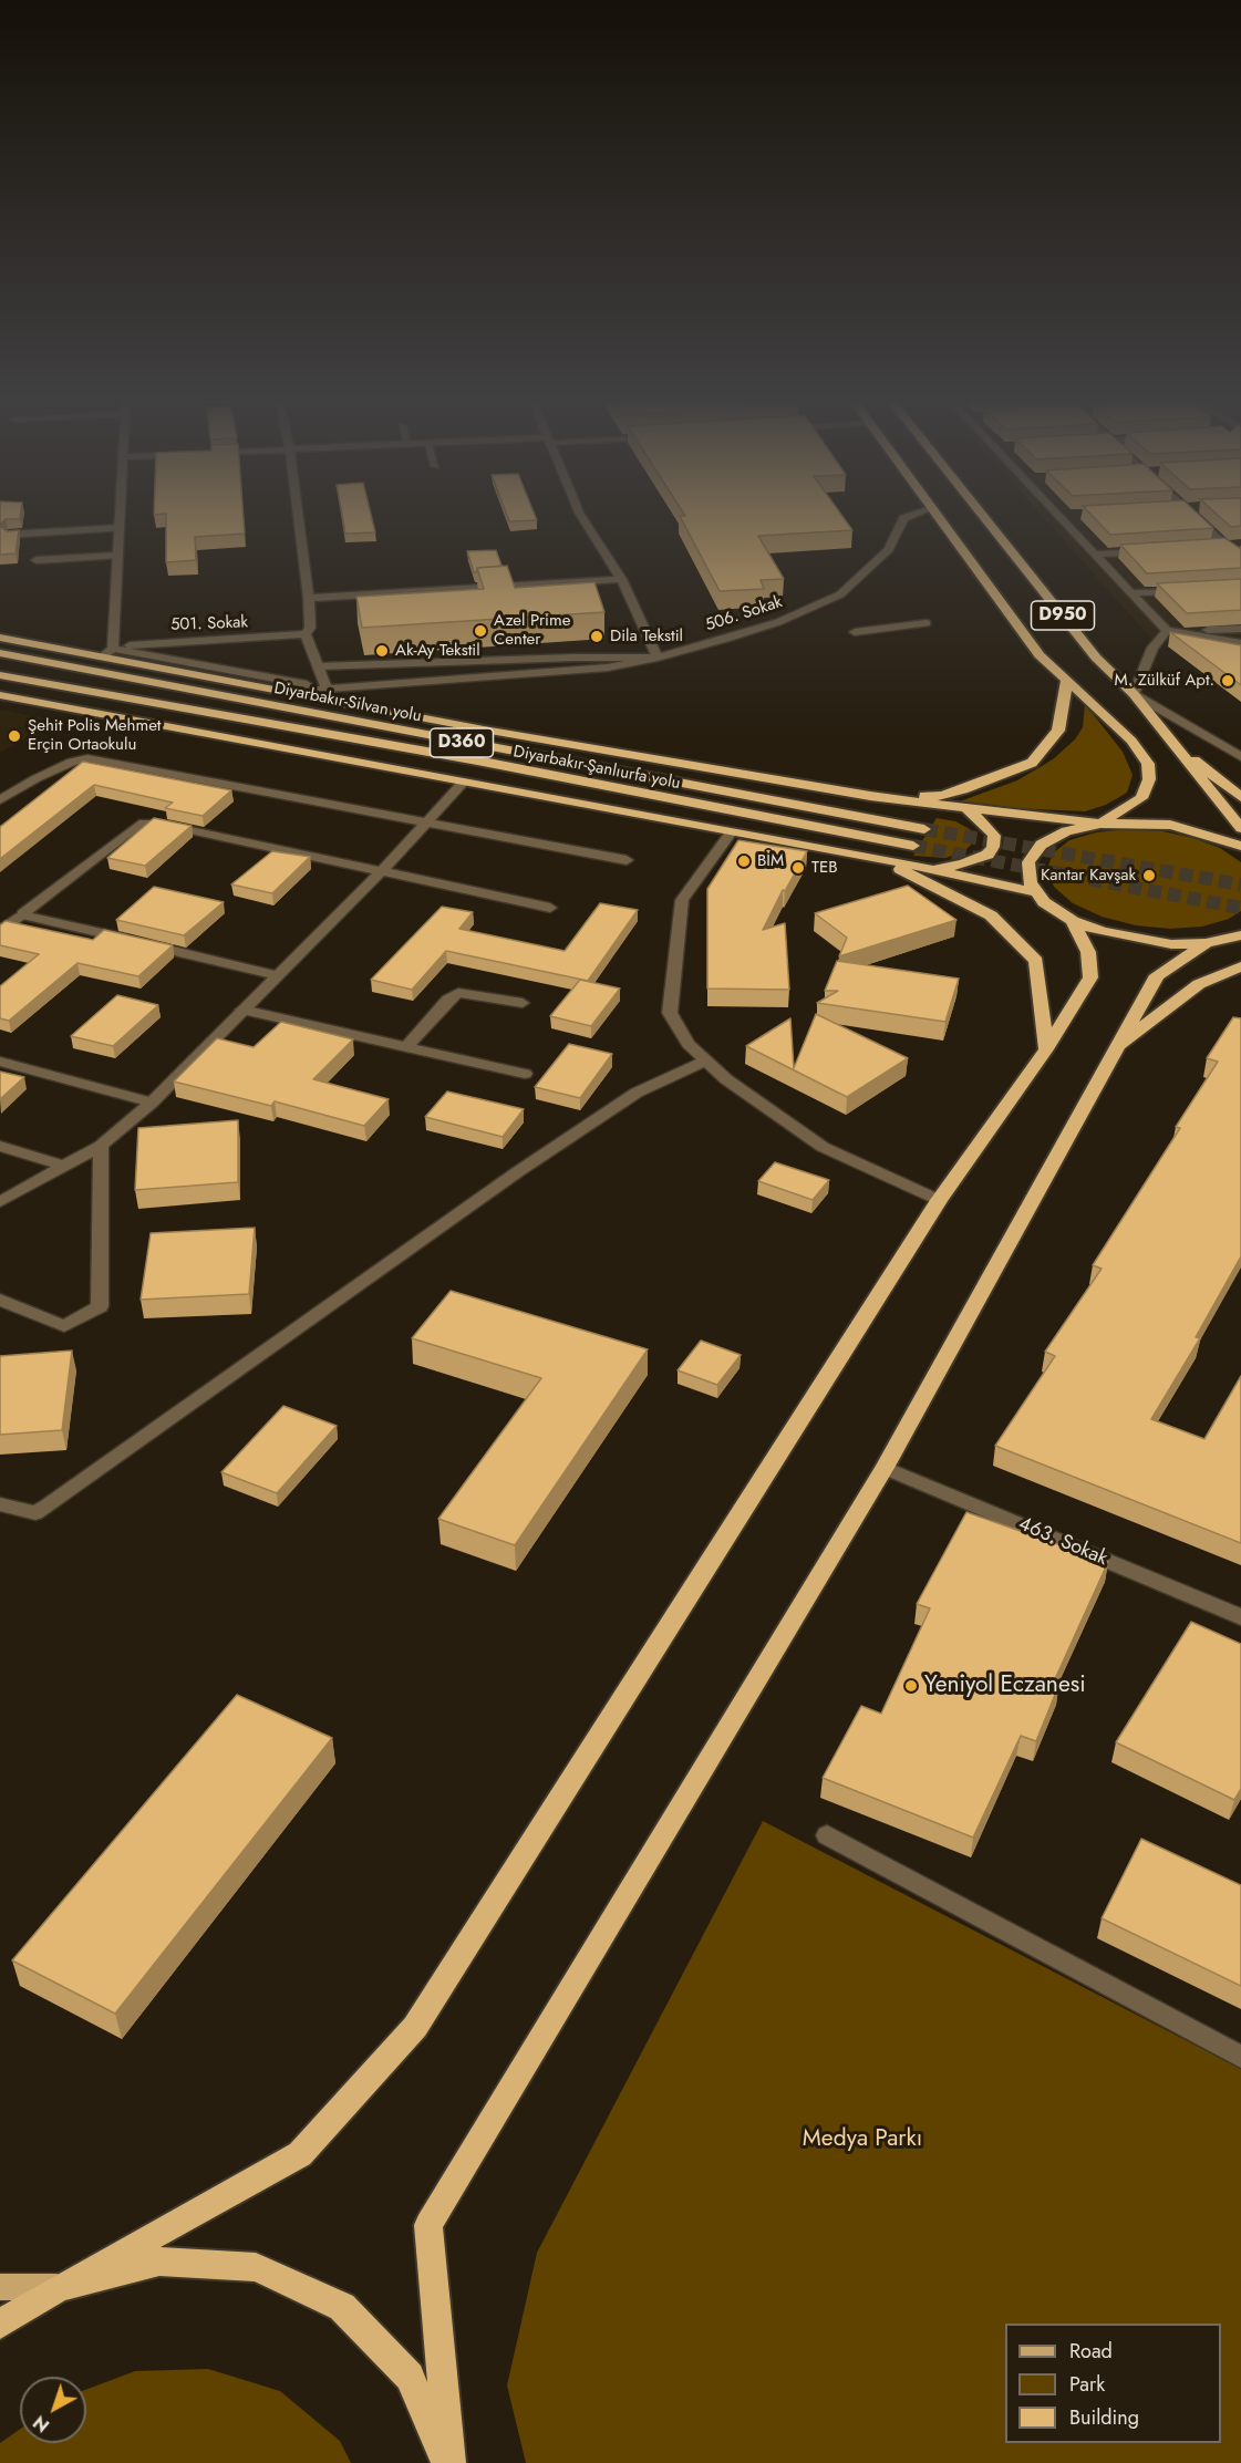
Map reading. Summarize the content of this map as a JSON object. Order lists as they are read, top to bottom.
{
  "streets": {
    "highway": [
      "D950",
      "Diyarbakır-Silvan yolu",
      "D360",
      "Diyarbakır-Şanlıurfa yolu"
    ],
    "street": ["506. Sokak", "501. Sokak", "463. Sokak"]
  },
  "parks": ["Medya Parkı"],
  "places": [
    "Azel Prime Center",
    "Dila Tekstil",
    "Ak-Ay Tekstil",
    "M. Zülküf Apt.",
    "Şehit Polis Mehmet Erçin Ortaokulu",
    "BİM",
    "TEB",
    "Kantar Kavşak",
    "Yeniyol Eczanesi"
  ],
  "legend": ["Road", "Park", "Building"],
  "north": "bottom left"
}
